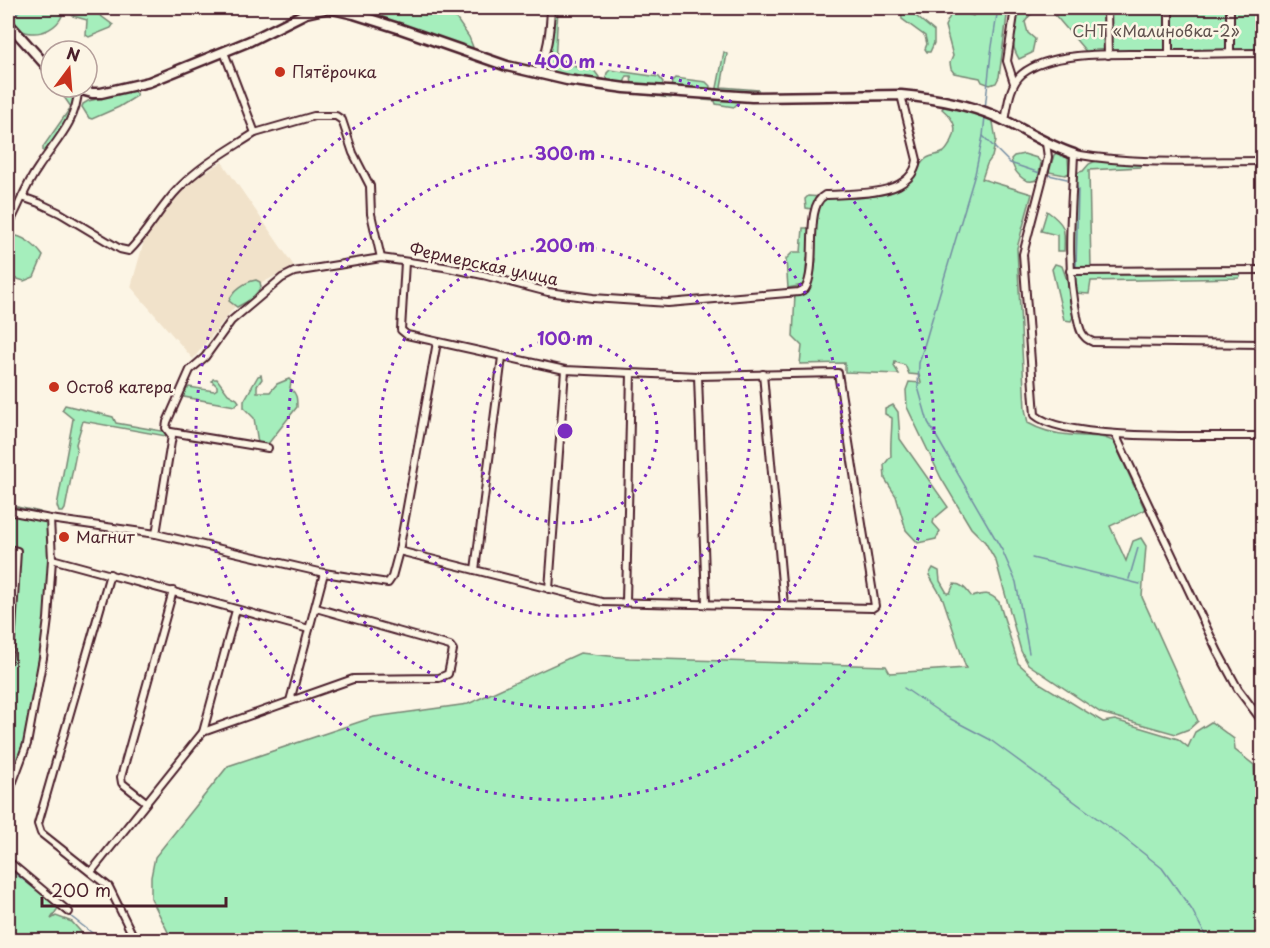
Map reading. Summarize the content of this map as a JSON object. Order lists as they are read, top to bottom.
{
  "streets": {
    "street": ["Фермерская улица"]
  },
  "parks": ["СНТ «Малиновка-2»"],
  "places": ["Пятёрочка", "Остов катера", "Магнит"],
  "scale_bar": "200 m",
  "north": "top",
  "rings": [
    "400 m",
    "300 m",
    "200 m",
    "100 m"
  ]
}
